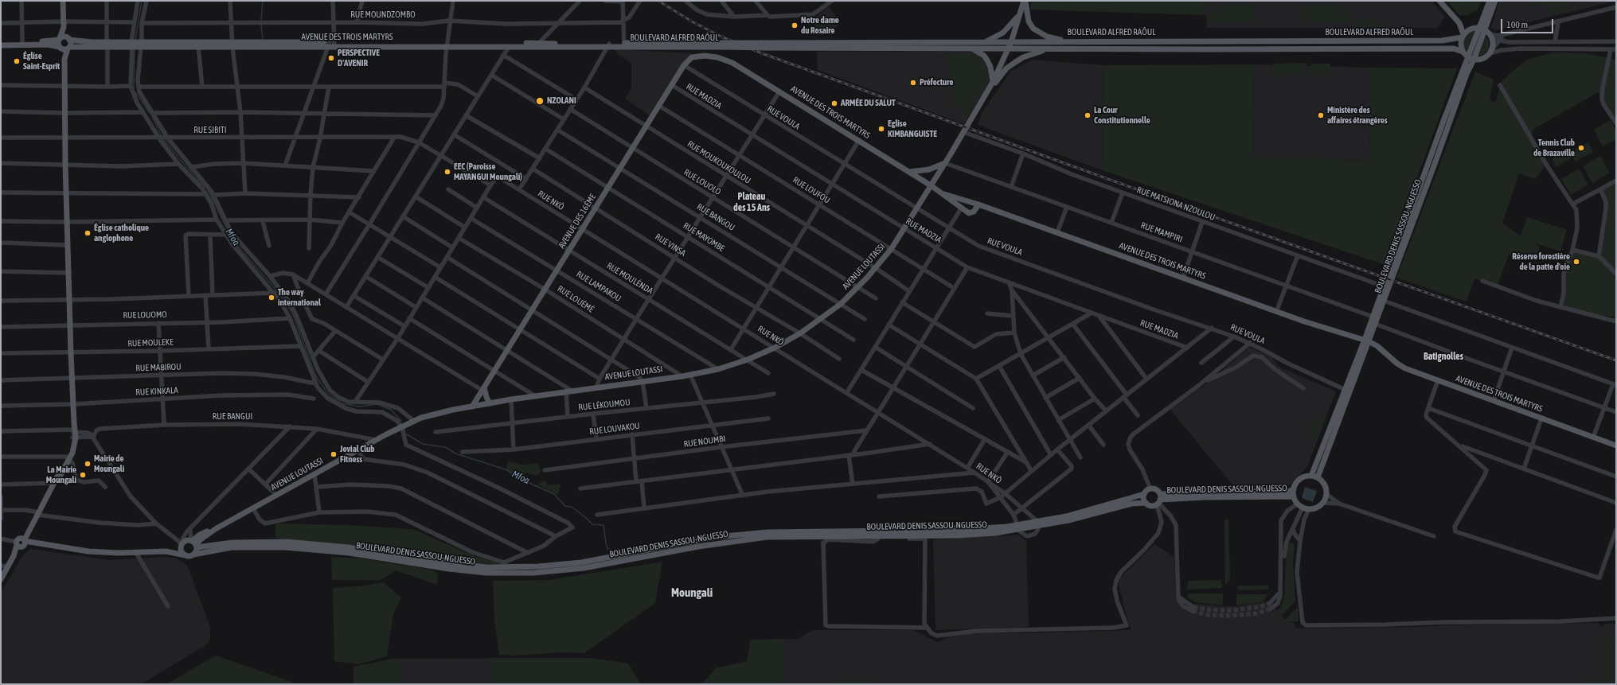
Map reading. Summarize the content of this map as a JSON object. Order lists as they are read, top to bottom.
{
  "streets": {
    "main road": [
      "BOULEVARD ALFRED RAÔUL",
      "AVENUE DES TROIS MARTYRS",
      "AVENUE DES 16ÈME",
      "BOULEVARD DENIS SASSOU-NGUESSO",
      "AVENUE LOUTASSI"
    ],
    "street": [
      "RUE MOUNDZOMBO",
      "RUE MADZIA",
      "RUE VOULA",
      "RUE SIBITI",
      "RUE MOUKOUKOULOU",
      "RUE LOUOLO",
      "RUE LOUFOU",
      "RUE NKÔ",
      "RUE MATSIONA NZOULOU",
      "RUE BANGOU",
      "RUE MAMPIRI",
      "RUE MAYOMBE",
      "RUE VINSA",
      "RUE MOULÉNDA",
      "RUE LAMPAKOU",
      "RUE LOUÉMÉ",
      "RUE LOUOMO",
      "RUE MOULEKE",
      "RUE MABIROU",
      "RUE KINKALA",
      "RUE LÉKOUMOU",
      "RUE BANGUI",
      "RUE LOUVAKOU",
      "RUE NOUMBI"
    ]
  },
  "crossings": [
    ["BOULEVARD ALFRED RAÔUL", "AVENUE DES TROIS MARTYRS"],
    ["BOULEVARD ALFRED RAÔUL", "AVENUE LOUTASSI"],
    ["AVENUE DES TROIS MARTYRS", "AVENUE DES 16ÈME"],
    ["AVENUE DES TROIS MARTYRS", "BOULEVARD DENIS SASSOU-NGUESSO"],
    ["AVENUE DES TROIS MARTYRS", "AVENUE LOUTASSI"],
    ["RUE MADZIA", "AVENUE DES 16ÈME"],
    ["RUE MADZIA", "AVENUE LOUTASSI"],
    ["RUE VOULA", "AVENUE DES 16ÈME"],
    ["RUE VOULA", "BOULEVARD DENIS SASSOU-NGUESSO"],
    ["RUE VOULA", "AVENUE LOUTASSI"],
    ["RUE MOUKOUKOULOU", "AVENUE DES 16ÈME"],
    ["RUE MOUKOUKOULOU", "AVENUE LOUTASSI"],
    ["RUE LOUOLO", "AVENUE DES 16ÈME"],
    ["RUE LOUOLO", "AVENUE LOUTASSI"],
    ["RUE LOUFOU", "AVENUE DES 16ÈME"],
    ["RUE LOUFOU", "AVENUE LOUTASSI"],
    ["RUE NKÔ", "AVENUE DES 16ÈME"],
    ["RUE NKÔ", "BOULEVARD DENIS SASSOU-NGUESSO"],
    ["RUE NKÔ", "AVENUE LOUTASSI"],
    ["RUE MATSIONA NZOULOU", "BOULEVARD DENIS SASSOU-NGUESSO"],
    ["RUE MATSIONA NZOULOU", "AVENUE LOUTASSI"],
    ["RUE BANGOU", "AVENUE DES 16ÈME"],
    ["RUE BANGOU", "AVENUE LOUTASSI"],
    ["AVENUE DES 16ÈME", "RUE MAYOMBE"],
    ["AVENUE DES 16ÈME", "RUE VINSA"],
    ["AVENUE DES 16ÈME", "AVENUE LOUTASSI"],
    ["AVENUE DES 16ÈME", "RUE MOULÉNDA"],
    ["AVENUE DES 16ÈME", "RUE LAMPAKOU"],
    ["AVENUE DES 16ÈME", "RUE LOUÉMÉ"],
    ["RUE MAMPIRI", "BOULEVARD DENIS SASSOU-NGUESSO"],
    ["RUE MAMPIRI", "AVENUE LOUTASSI"],
    ["BOULEVARD DENIS SASSOU-NGUESSO", "AVENUE LOUTASSI"],
    ["RUE MAYOMBE", "AVENUE LOUTASSI"],
    ["RUE VINSA", "AVENUE LOUTASSI"],
    ["AVENUE LOUTASSI", "RUE MOULÉNDA"],
    ["AVENUE LOUTASSI", "RUE LAMPAKOU"],
    ["AVENUE LOUTASSI", "RUE LOUÉMÉ"],
    ["AVENUE LOUTASSI", "RUE BANGUI"]
  ],
  "districts": ["Plateau des 15 Ans", "Batignolles", "Moungali"],
  "water": ["Mfoa"],
  "places": [
    "Notre dame du Rosaire",
    "PERSPECTIVE D'AVENIR",
    "Église Saint-Esprit",
    "Préfecture",
    "NZOLANI",
    "ARMÉE DU SALUT",
    "La Cour Constitutionnelle",
    "Ministère des affaires étrangères",
    "Eglise KIMBANGUISTE",
    "Tennis Club de Brazaville",
    "EEC (Paroisse MAYANGUI Moungali)",
    "Église catholique anglophone",
    "Réserve forestière de la patte d'oie",
    "The way international",
    "Jovial Club Fitness",
    "Mairie de Moungali",
    "La Mairie Moungali"
  ],
  "scale_bar": "100 m"
}
